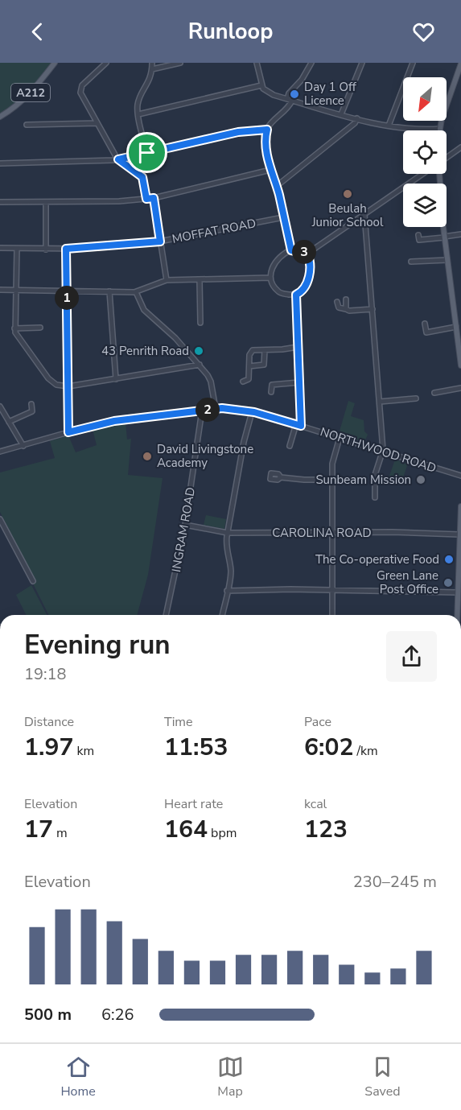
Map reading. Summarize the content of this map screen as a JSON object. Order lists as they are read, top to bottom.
{
  "streets": {
    "main road": ["A212"],
    "street": [
      "MOFFAT ROAD",
      "NORTHWOOD ROAD",
      "INGRAM ROAD",
      "CAROLINA ROAD"
    ]
  },
  "crossings": [
    ["NORTHWOOD ROAD", "INGRAM ROAD"],
    ["INGRAM ROAD", "CAROLINA ROAD"]
  ],
  "places": [
    "Day 1 Off Licence",
    "Beulah Junior School",
    "43 Penrith Road",
    "David Livingstone Academy",
    "Sunbeam Mission",
    "The Co-operative Food",
    "Green Lane Post Office"
  ],
  "north": "bottom left",
  "page": {
    "header": "Runloop",
    "pins": ["3", "1", "2"],
    "heading": ["Evening run", "19:18"],
    "stats": [
      ["Distance", "1.97 km"],
      ["Time", "11:53"],
      ["Pace", "6:02 /km"],
      ["Elevation", "17 m"],
      ["Heart rate", "164 bpm"],
      ["kcal", "123"]
    ],
    "chart": ["Elevation", "230–245 m"],
    "list": [
      {
        "name": "500 m",
        "note": "6:26"
      }
    ],
    "tabs": ["Home", "Map", "Saved"]
  }
}
